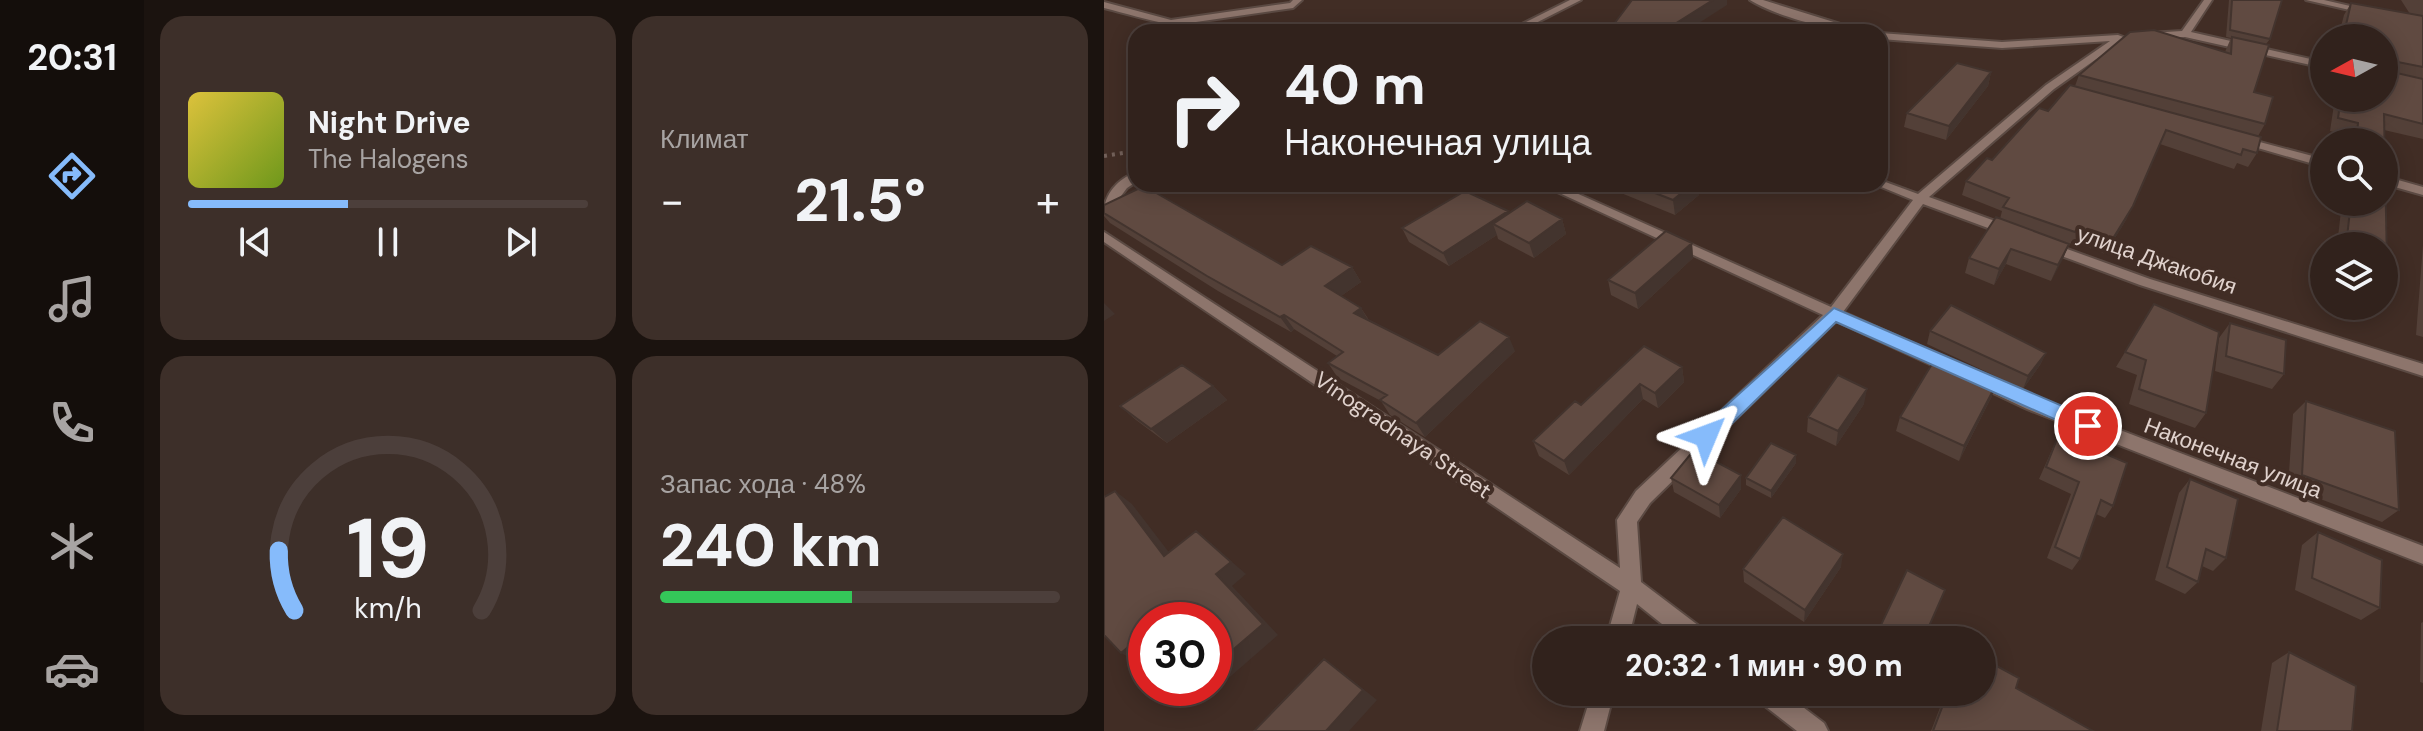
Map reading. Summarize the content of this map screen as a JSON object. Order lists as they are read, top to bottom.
{
  "streets": {
    "street": ["улица Джакобия", "Vinogradnaya Street", "Наконечная улица"]
  },
  "north": "left",
  "page": {
    "tabs": "20:31",
    "tile": [
      "Климат",
      ["Запас хода · 48%", "240 km"]
    ],
    "turn": ["40 m", "Наконечная улица"],
    "song": ["Night Drive", "The Halogens"],
    "heat": ["−", "21.5°", "+"],
    "limit": "30",
    "trip": "20:32 · 1 мин · 90 m",
    "gauge": ["19", "km/h"]
  }
}
